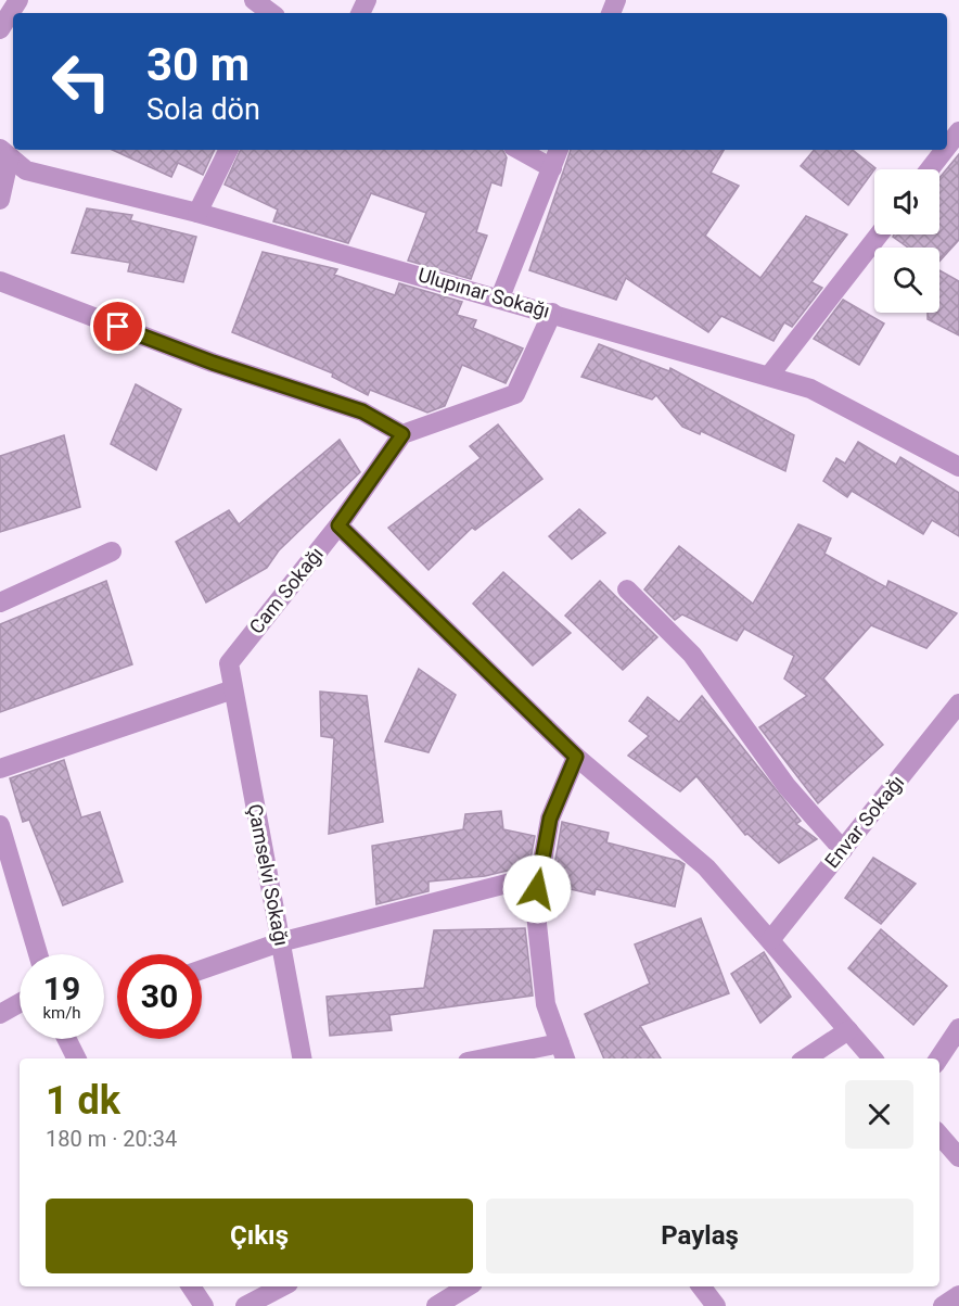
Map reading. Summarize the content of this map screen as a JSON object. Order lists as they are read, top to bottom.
{
  "streets": {
    "street": [
      "Ulupınar Sokağı",
      "Cam Sokağı",
      "Envar Sokağı",
      "Çamselvi Sokağı"
    ]
  },
  "crossings": [
    ["Cam Sokağı", "Çamselvi Sokağı"]
  ],
  "page": {
    "turn": ["30 m", "Sola dön"],
    "speed": "19 km/h",
    "limit": "30",
    "heading": ["1 dk", "180 m · 20:34"],
    "buttons": ["Çıkış", "Paylaş"]
  }
}
